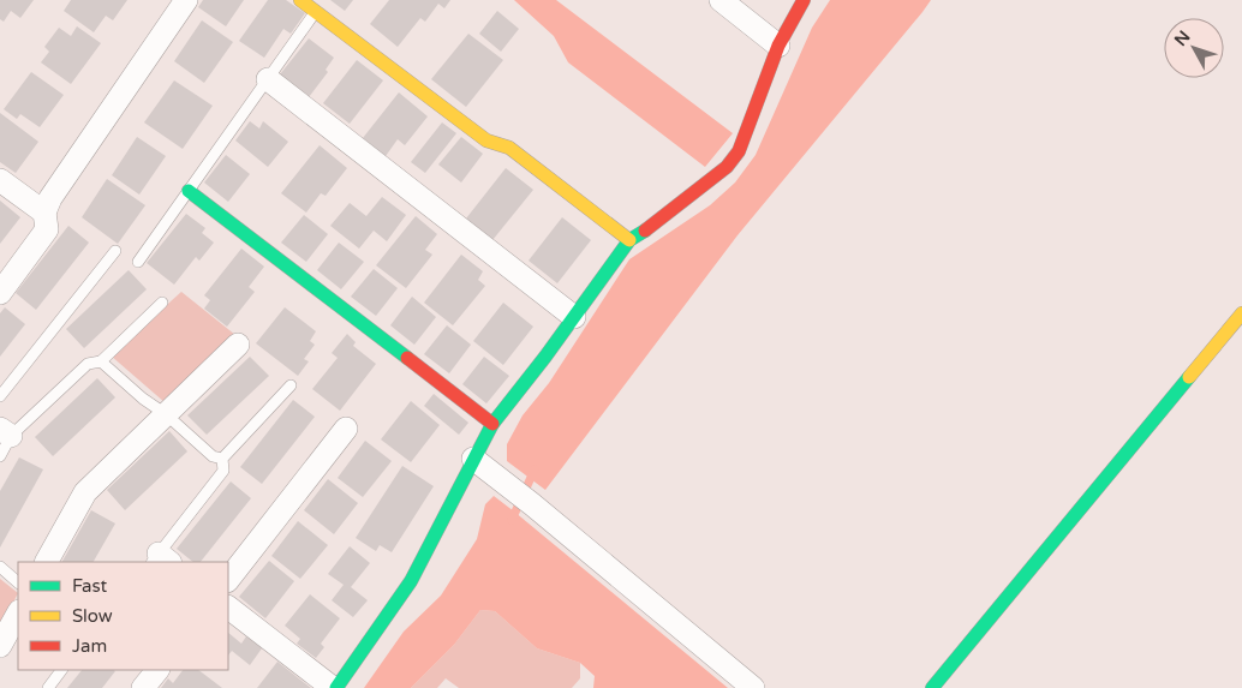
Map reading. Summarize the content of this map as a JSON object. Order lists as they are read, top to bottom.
{
  "legend": ["Fast", "Slow", "Jam"],
  "north": "top left"
}
